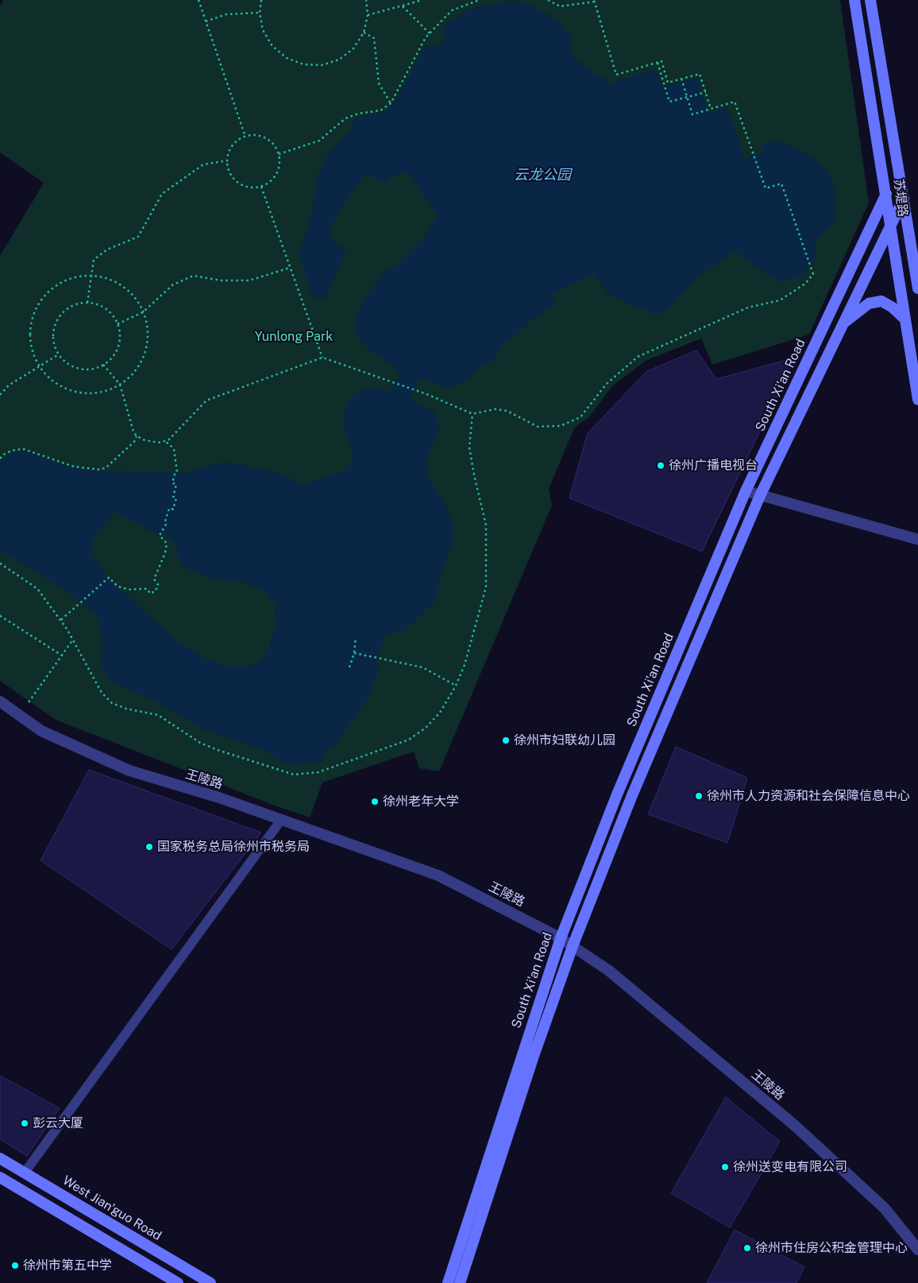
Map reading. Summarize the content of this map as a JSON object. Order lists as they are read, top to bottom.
{
  "streets": {
    "main road": ["苏堤路", "South Xi'an Road", "West Jian'guo Road"],
    "street": ["王陵路"]
  },
  "crossings": [
    ["苏堤路", "South Xi'an Road"],
    ["South Xi'an Road", "王陵路"]
  ],
  "water": ["云龙公园"],
  "parks": ["Yunlong Park"],
  "places": [
    "徐州广播电视台",
    "徐州市妇联幼儿园",
    "徐州市人力资源和社会保障信息中心",
    "徐州老年大学",
    "国家税务总局徐州市税务局",
    "彭云大厦",
    "徐州送变电有限公司",
    "徐州市住房公积金管理中心",
    "徐州市第五中学"
  ]
}
